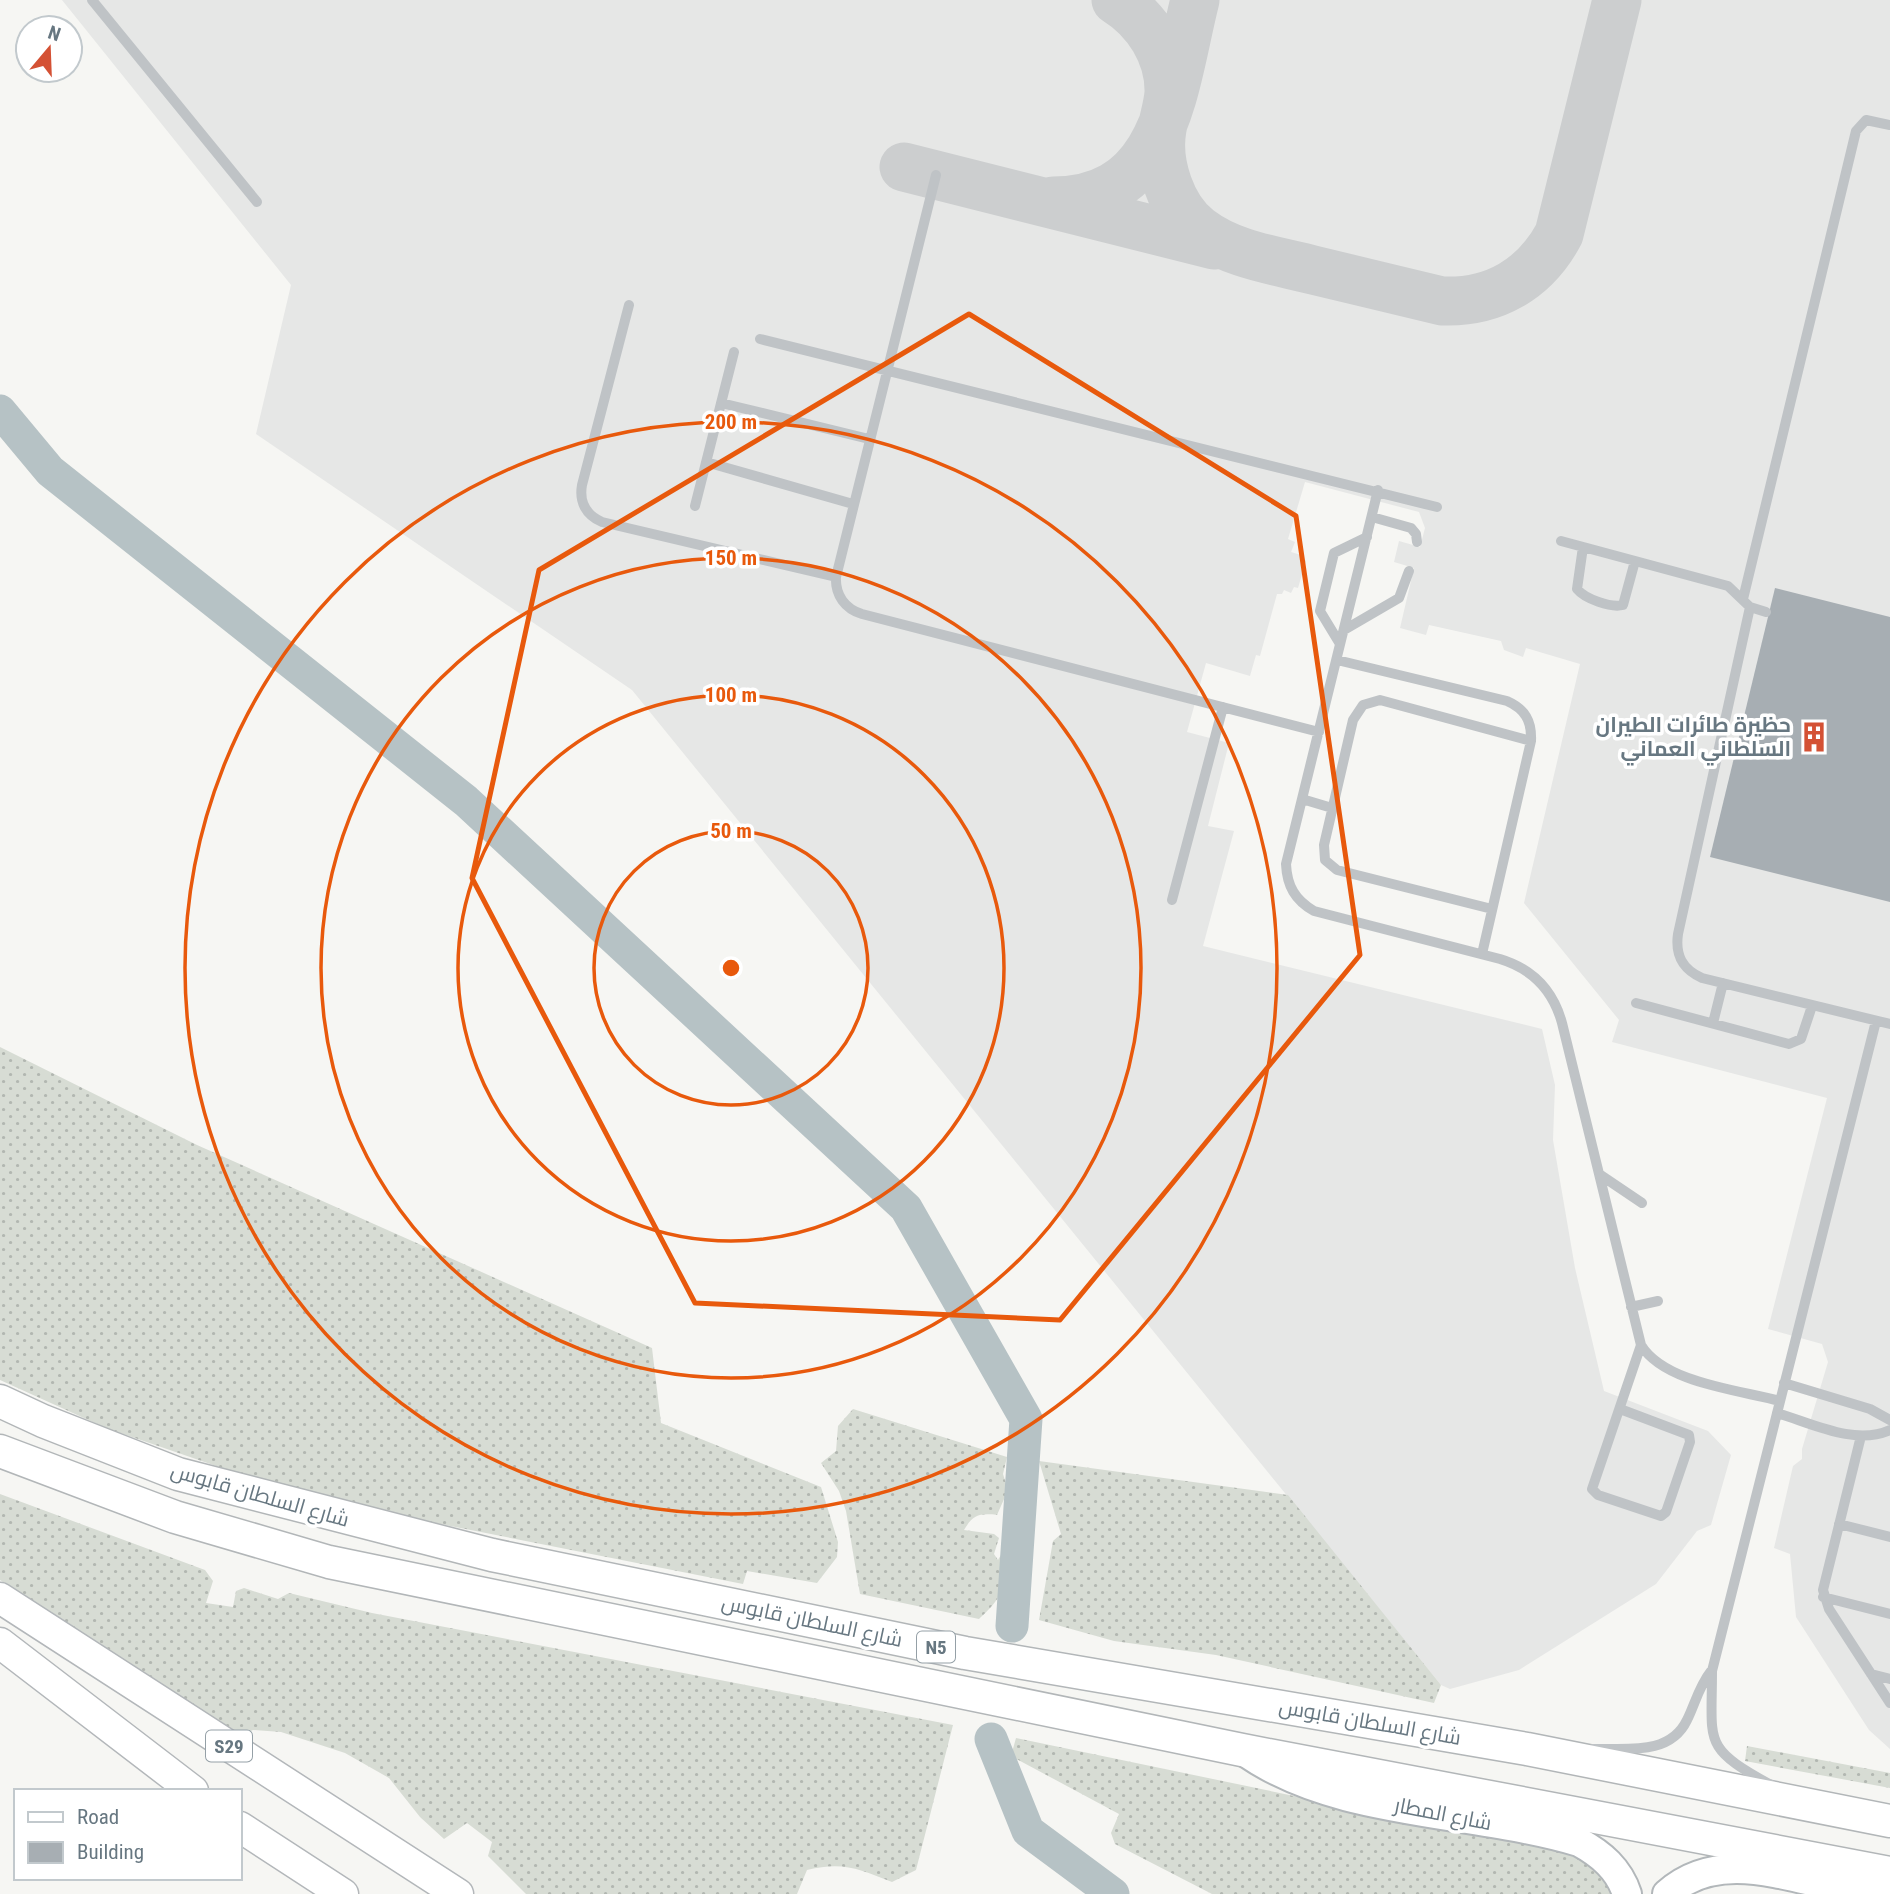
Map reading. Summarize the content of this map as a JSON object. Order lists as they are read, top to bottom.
{
  "streets": {
    "highway": ["شارع السلطان قابوس", "N5"],
    "main road": ["S29", "شارع المطار"]
  },
  "crossings": [
    ["شارع السلطان قابوس", "شارع المطار"]
  ],
  "places": {
    "building": ["حظيرة طائرات الطيران السلطاني العماني"]
  },
  "legend": ["Road", "Building"],
  "north": "top",
  "rings": [
    "200 m",
    "150 m",
    "100 m",
    "50 m"
  ]
}
